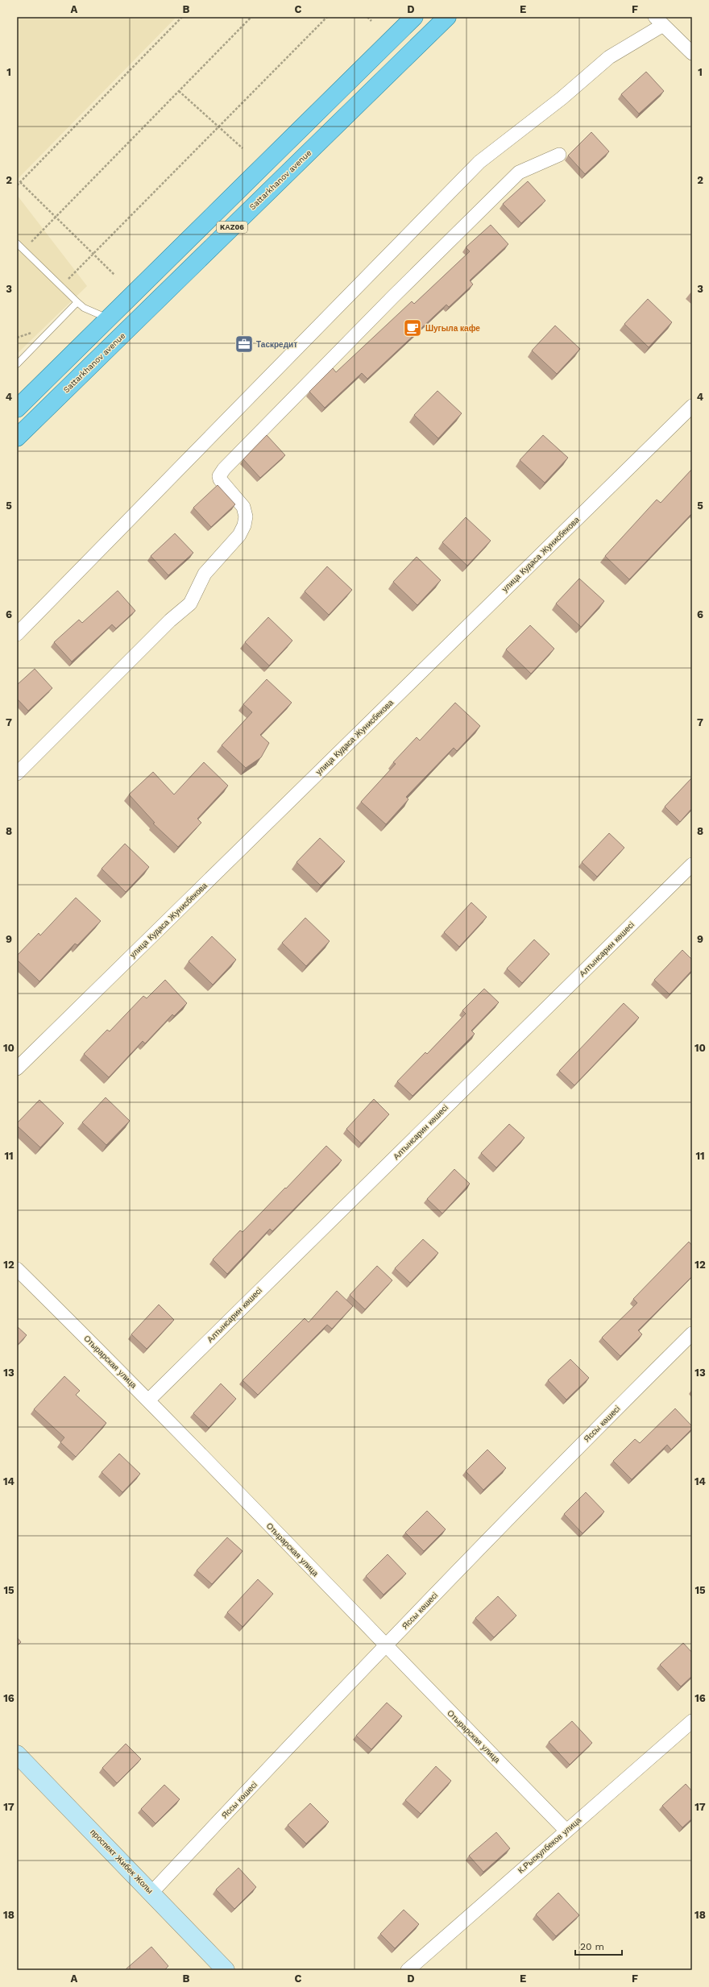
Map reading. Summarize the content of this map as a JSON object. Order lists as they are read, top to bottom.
{
  "streets": {
    "main road": ["Sattarkhanov avenue", "KАZ06", "проспект Жибек Жолы"],
    "street": [
      "улица Кудаса Жунисбекова",
      "Алтынсарин көшесі",
      "Отырарская улица",
      "Яссы көшесі",
      "К.Рыскулбеков улица"
    ]
  },
  "crossings": [
    ["Алтынсарин көшесі", "Отырарская улица"],
    ["Отырарская улица", "Яссы көшесі"],
    ["Отырарская улица", "К.Рыскулбеков улица"],
    ["Яссы көшесі", "проспект Жибек Жолы"]
  ],
  "places": {
    "cafe": ["Шугыла кафе"],
    "office": ["Таскредит"]
  },
  "scale_bar": "20 m",
  "grid": {
    "columns": [
      "A",
      "B",
      "C",
      "D",
      "E",
      "F"
    ],
    "rows": [
      "1",
      "2",
      "3",
      "4",
      "5",
      "6",
      "7",
      "8",
      "9",
      "10",
      "11",
      "12",
      "13",
      "14",
      "15",
      "16",
      "17",
      "18"
    ]
  }
}
